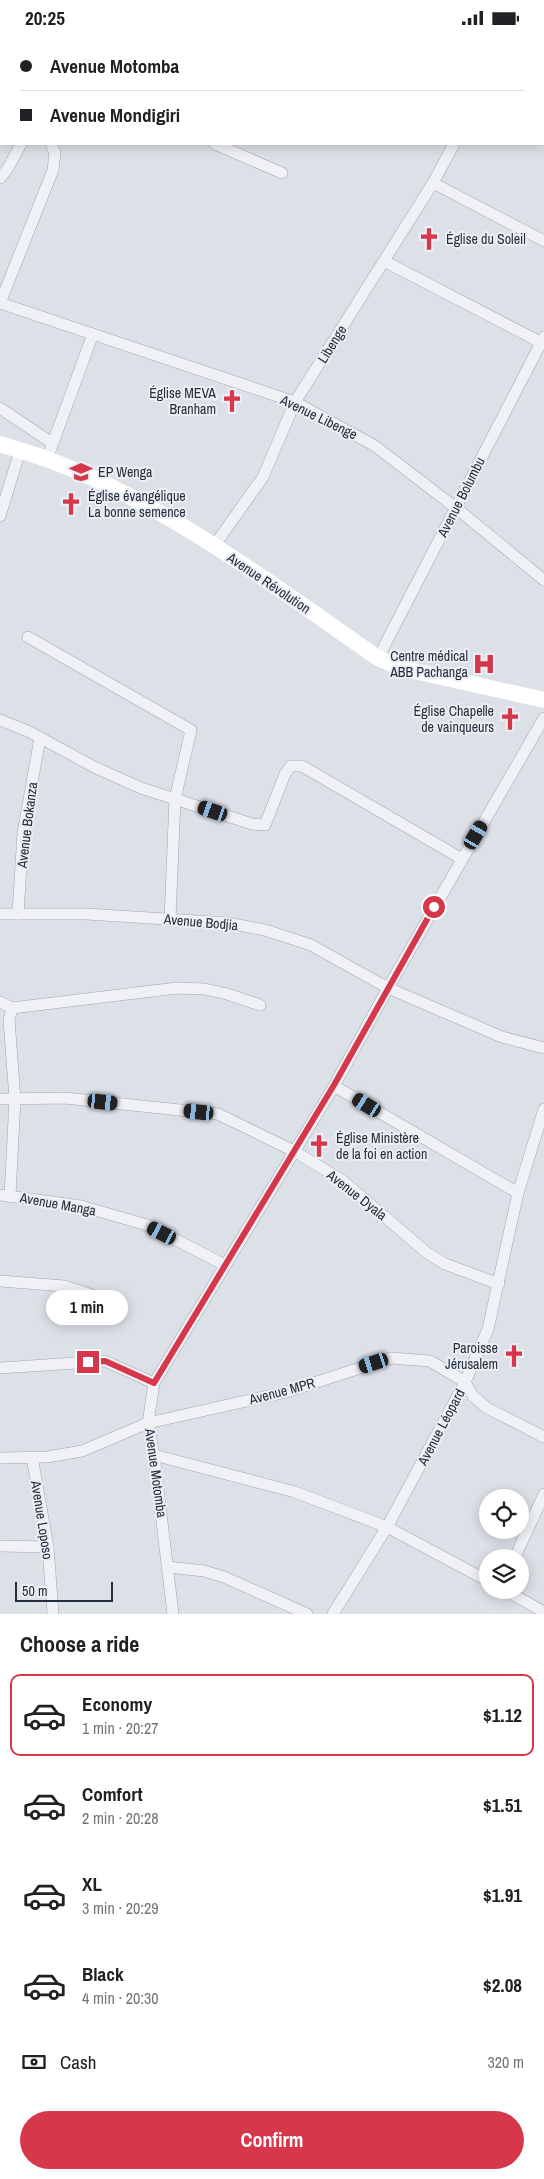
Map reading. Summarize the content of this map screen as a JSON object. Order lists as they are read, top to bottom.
{
  "streets": {
    "street": [
      "Libenge",
      "Avenue Libenge",
      "Avenue Bolumbu",
      "Avenue Révolution",
      "Avenue Bokanza",
      "Avenue Bodjia",
      "Avenue Dyala",
      "Avenue Manga",
      "Avenue MPR",
      "Avenue Léopard",
      "Avenue Motomba",
      "Avenue Loposo"
    ]
  },
  "crossings": [
    ["Libenge", "Avenue Libenge"],
    ["Libenge", "Avenue Révolution"],
    ["Avenue Libenge", "Avenue Bolumbu"],
    ["Avenue Bolumbu", "Avenue Révolution"],
    ["Avenue Bokanza", "Avenue Bodjia"],
    ["Avenue Bodjia", "Avenue Motomba"],
    ["Avenue Dyala", "Avenue Léopard"],
    ["Avenue Dyala", "Avenue Motomba"],
    ["Avenue Manga", "Avenue Motomba"],
    ["Avenue MPR", "Avenue Léopard"],
    ["Avenue MPR", "Avenue Motomba"],
    ["Avenue MPR", "Avenue Loposo"]
  ],
  "places": {
    "church": [
      "Église du Soleil",
      "Église MEVA Branham",
      "Église évangélique La bonne semence",
      "Église Chapelle de vainqueurs",
      "Église Ministère de la foi en action",
      "Paroisse Jérusalem"
    ],
    "school or university": ["EP Wenga"],
    "hospital": ["Centre médical ABB Pachanga"]
  },
  "scale_bar": "50 m",
  "page": {
    "status": "20:25",
    "banner": ["Avenue Motomba", "Avenue Mondigiri"],
    "bubble": "1 min",
    "scale": "50 m",
    "heading": "Choose a ride",
    "list": [
      {
        "name": "Economy",
        "note": "1 min · 20:27",
        "value": "$1.12"
      },
      {
        "name": "Comfort",
        "note": "2 min · 20:28",
        "value": "$1.51"
      },
      {
        "name": "XL",
        "note": "3 min · 20:29",
        "value": "$1.91"
      },
      {
        "name": "Black",
        "note": "4 min · 20:30",
        "value": "$2.08"
      }
    ],
    "pay": ["Cash", "320 m"],
    "buttons": "Confirm"
  }
}
